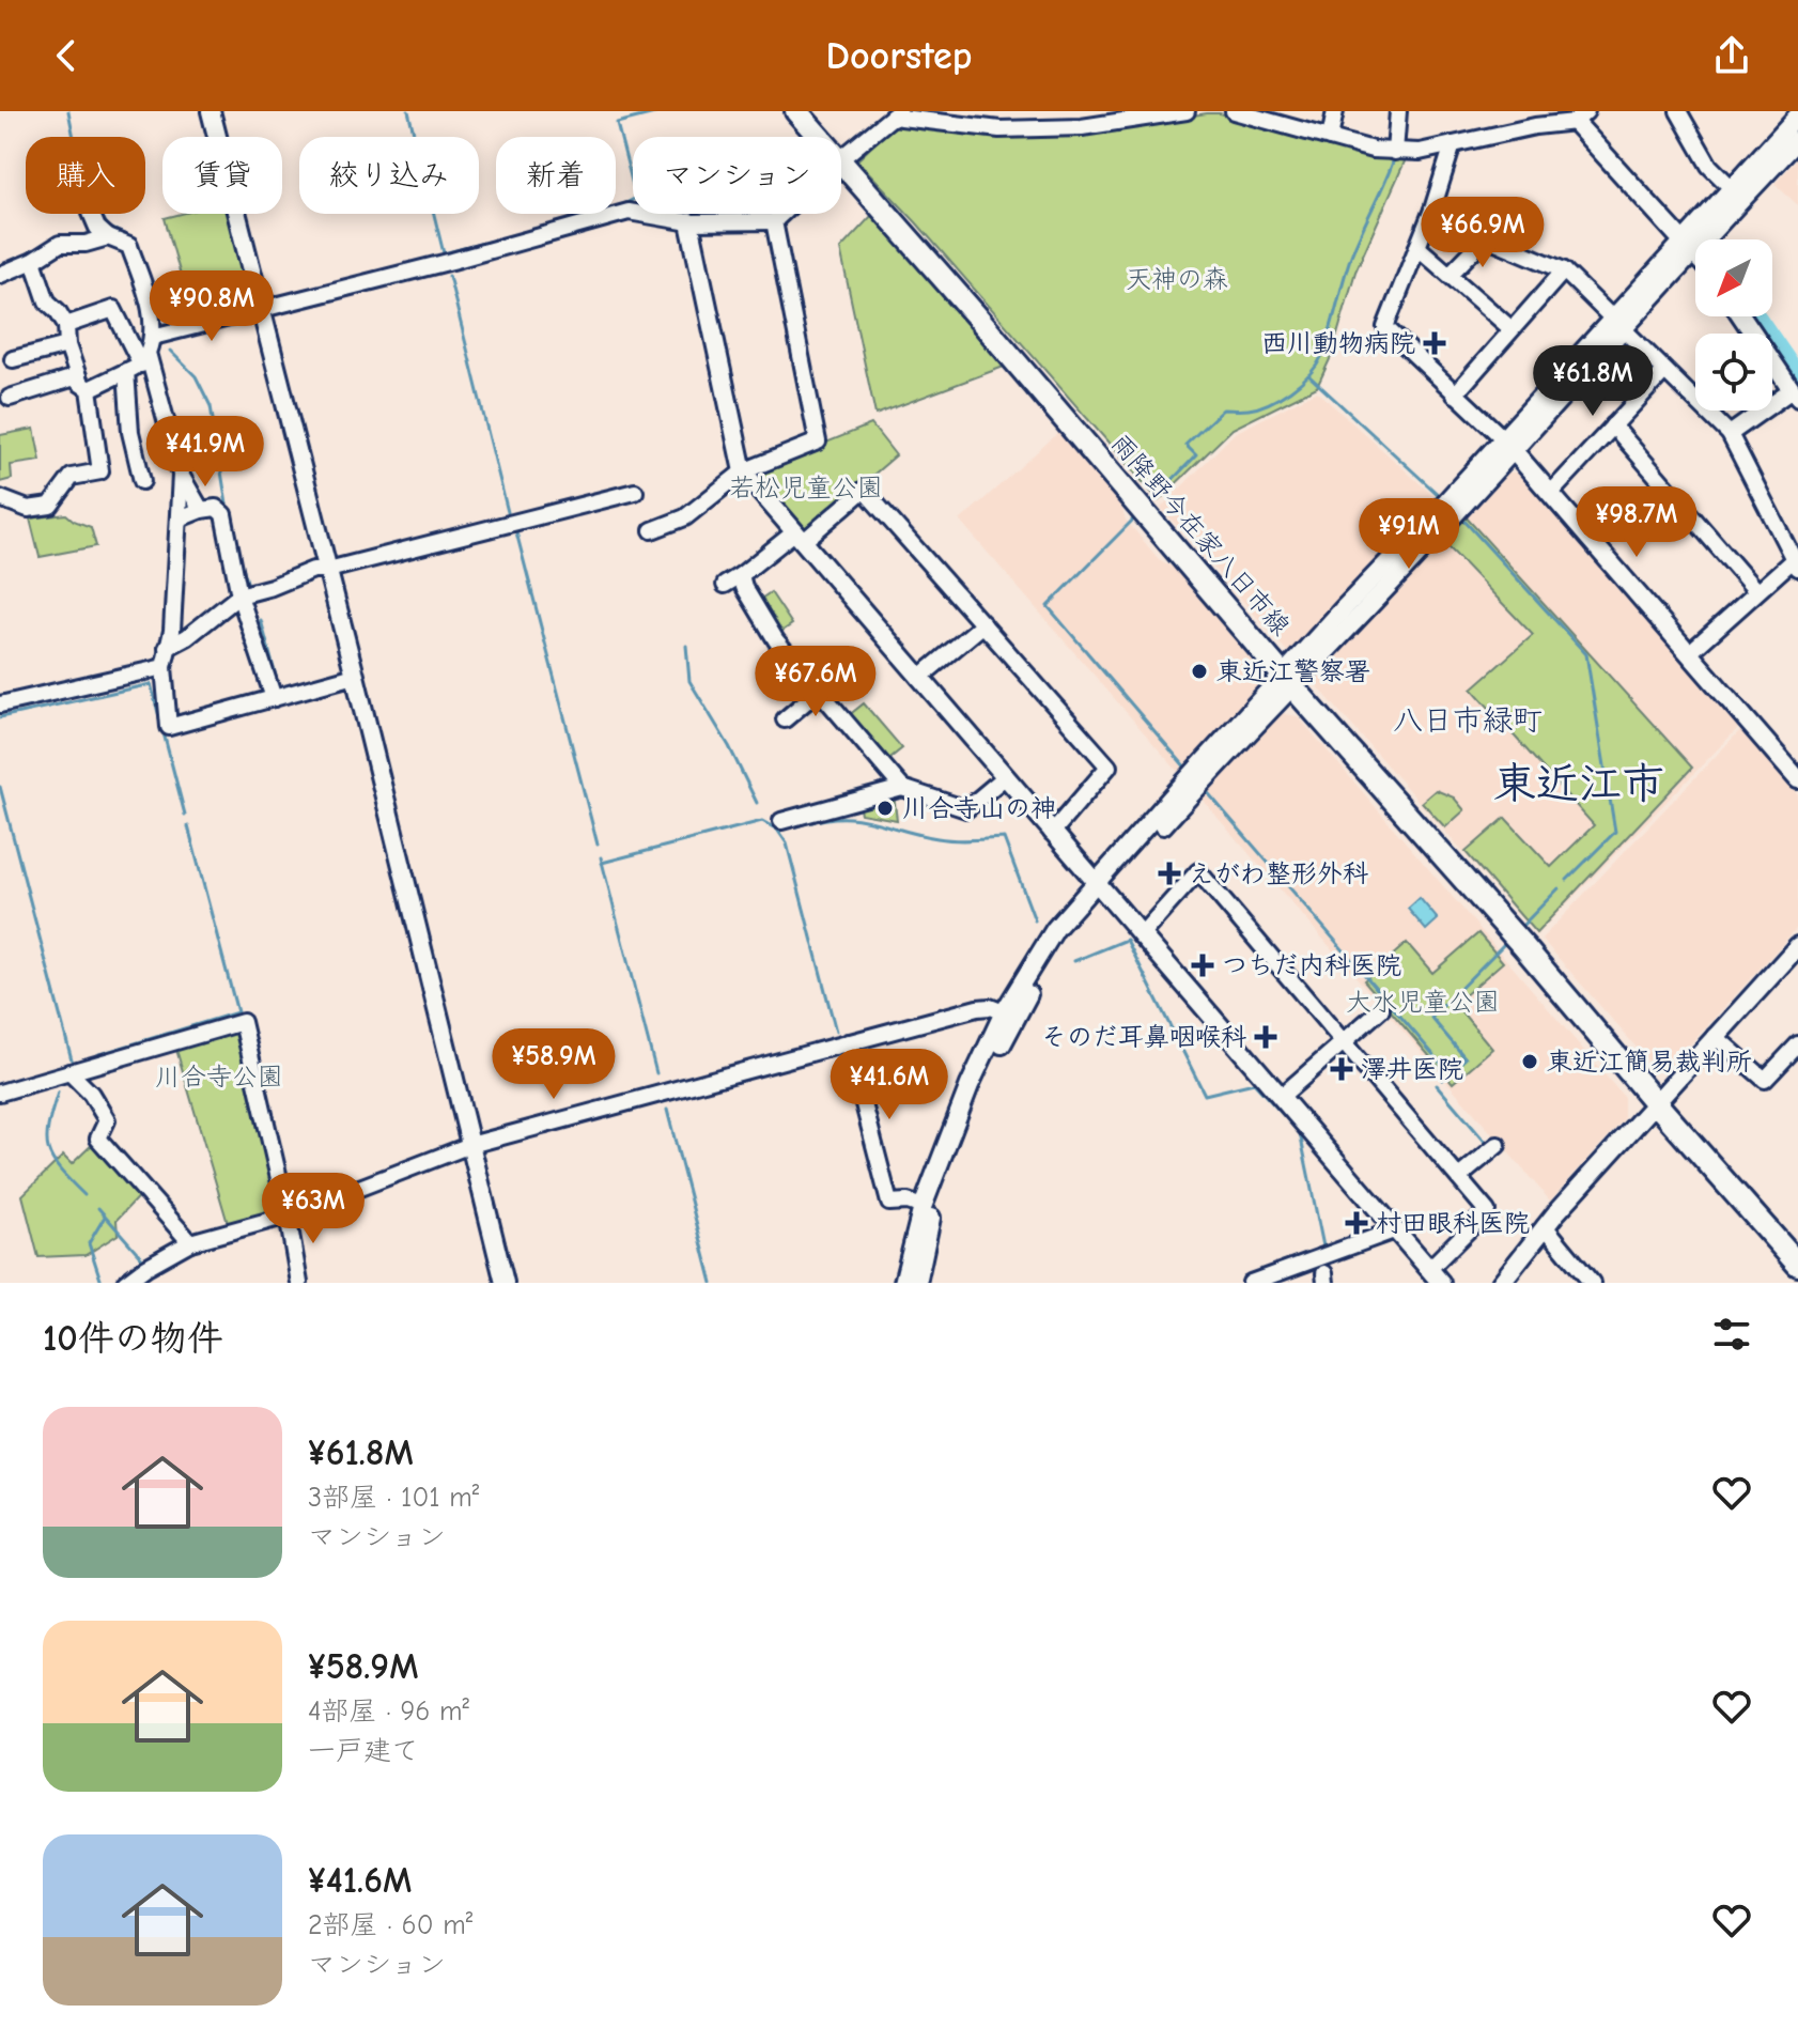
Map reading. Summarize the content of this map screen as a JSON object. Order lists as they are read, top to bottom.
{
  "streets": {
    "main road": ["雨降野今在家八日市線"]
  },
  "districts": ["八日市緑町", "東近江市"],
  "parks": [
    "天神の森",
    "若松児童公園",
    "大水児童公園",
    "川合寺公園"
  ],
  "places": {
    "health": [
      "西川動物病院",
      "えがわ整形外科",
      "つちだ内科医院",
      "そのだ耳鼻咽喉科",
      "澤井医院",
      "村田眼科医院"
    ],
    "other": ["東近江警察署", "川合寺山の神", "東近江簡易裁判所"]
  },
  "north": "bottom left",
  "page": {
    "header": "Doorstep",
    "chip": [
      "購入",
      "賃貸",
      "絞り込み",
      "新着",
      "マンション"
    ],
    "price": [
      "¥66.9M",
      "¥90.8M",
      "¥61.8M",
      "¥41.9M",
      "¥98.7M",
      "¥91M",
      "¥67.6M",
      "¥58.9M",
      "¥41.6M",
      "¥63M"
    ],
    "heading": "10件の物件",
    "list": [
      {
        "name": "¥61.8M",
        "note": "3部屋 · 101 m² · マンション"
      },
      {
        "name": "¥58.9M",
        "note": "4部屋 · 96 m² · 一戸建て"
      },
      {
        "name": "¥41.6M",
        "note": "2部屋 · 60 m² · マンション"
      }
    ]
  }
}
